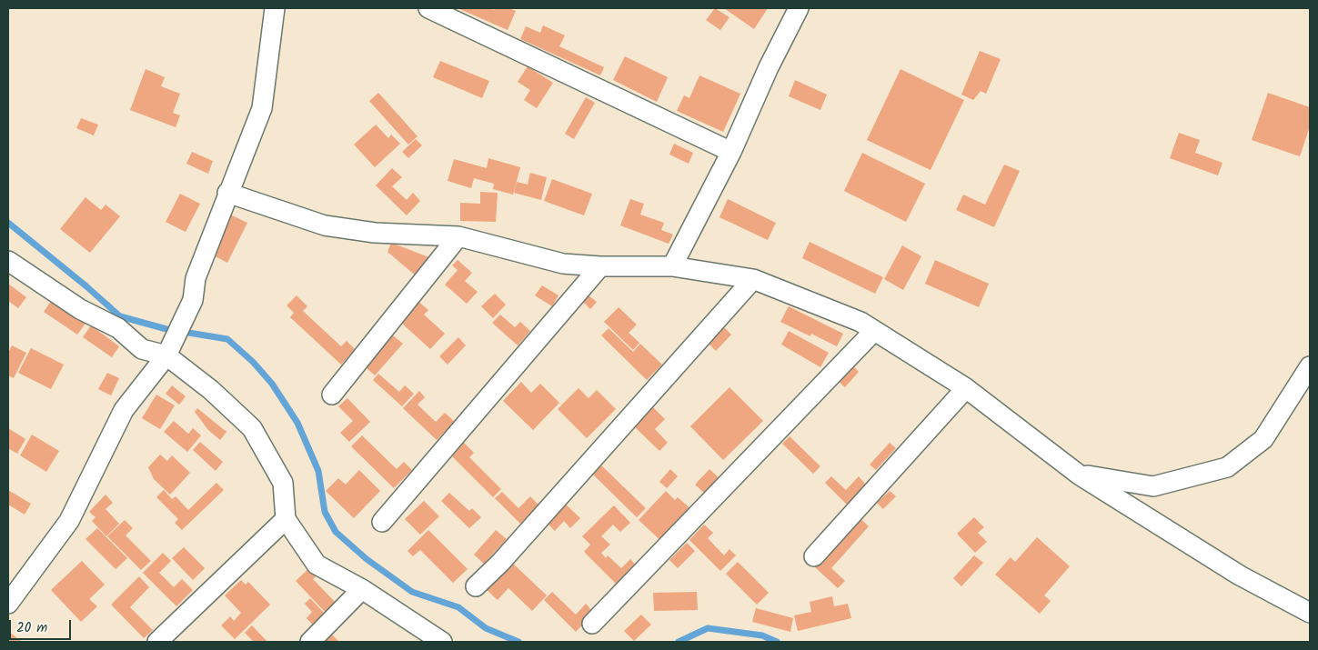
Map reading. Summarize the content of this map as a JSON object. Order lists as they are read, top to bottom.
{
  "scale_bar": "20 m"
}
